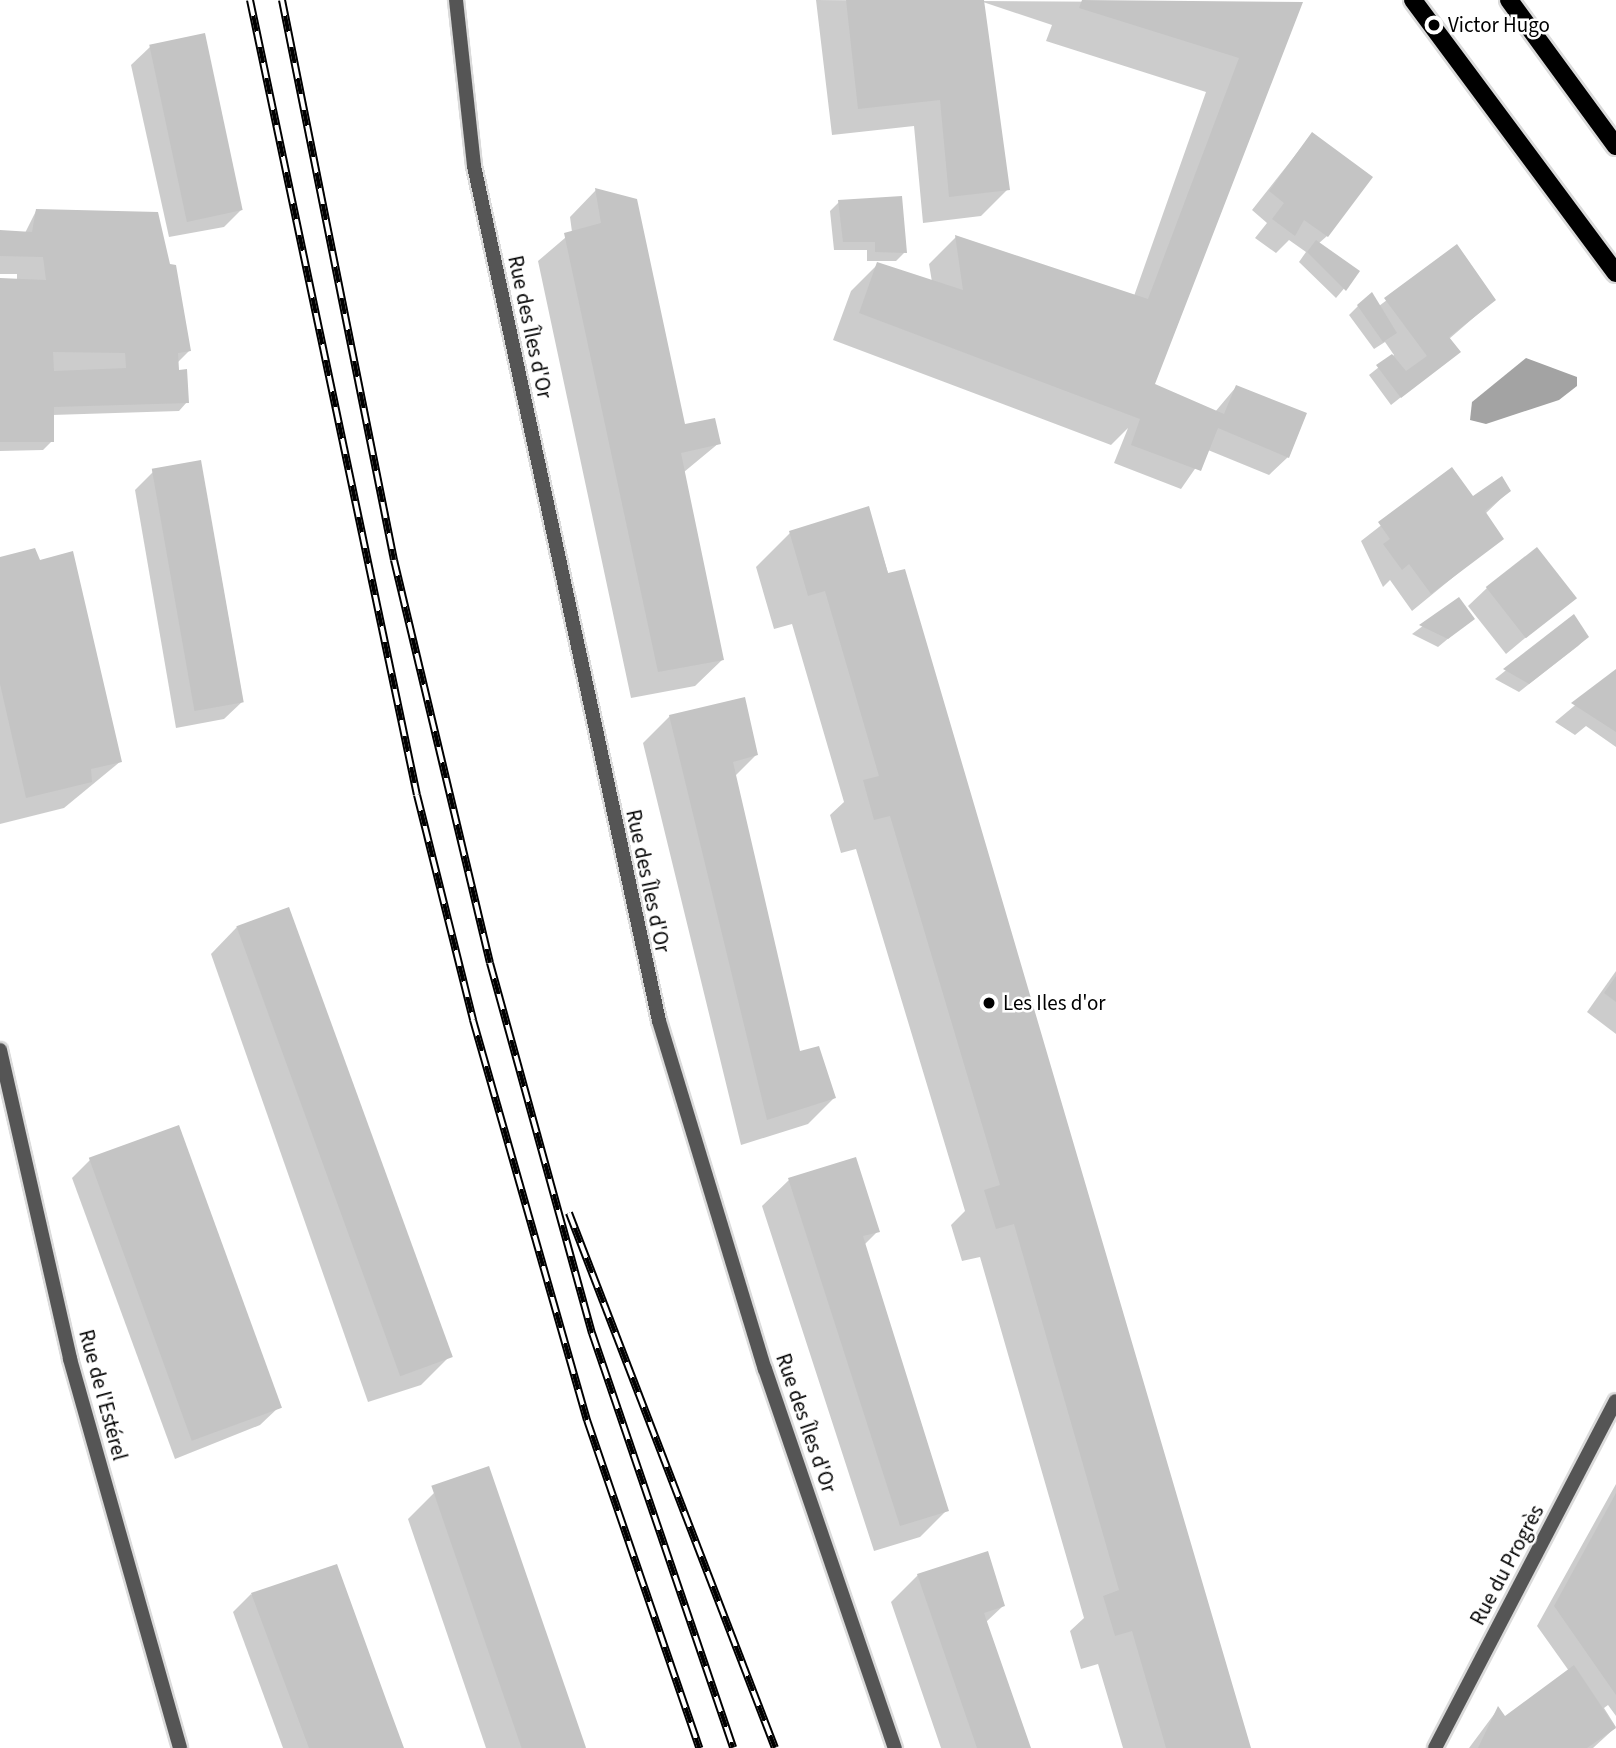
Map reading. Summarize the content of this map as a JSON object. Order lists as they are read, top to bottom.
{
  "streets": {
    "street": ["Rue des Îles d'Or", "Rue de l'Estérel", "Rue du Progrès"]
  },
  "places": ["Victor Hugo", "Les Iles d'or"]
}
